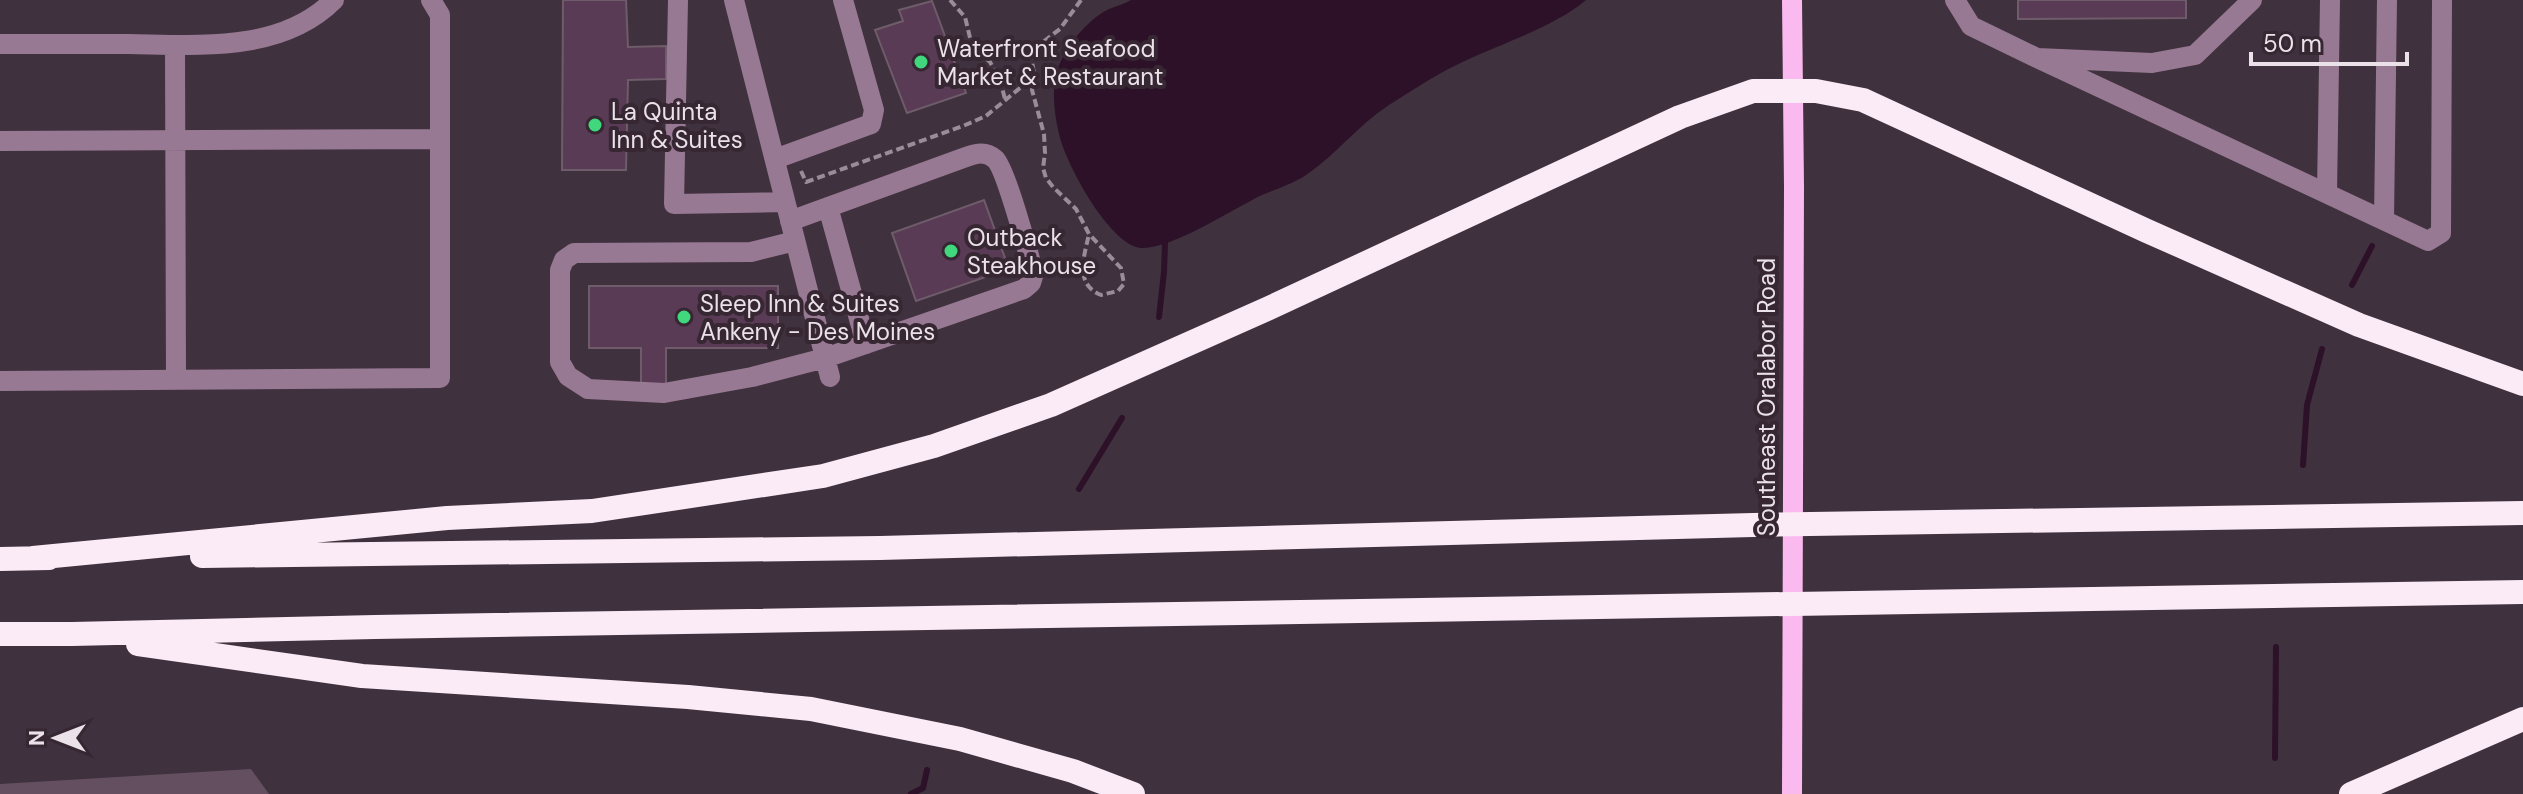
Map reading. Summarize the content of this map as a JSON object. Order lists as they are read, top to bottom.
{
  "streets": {
    "main road": ["Southeast Oralabor Road"]
  },
  "places": [
    "Waterfront Seafood Market & Restaurant",
    "La Quinta Inn & Suites",
    "Outback Steakhouse",
    "Sleep Inn & Suites Ankeny - Des Moines"
  ],
  "scale_bar": "50 m",
  "north": "left"
}
